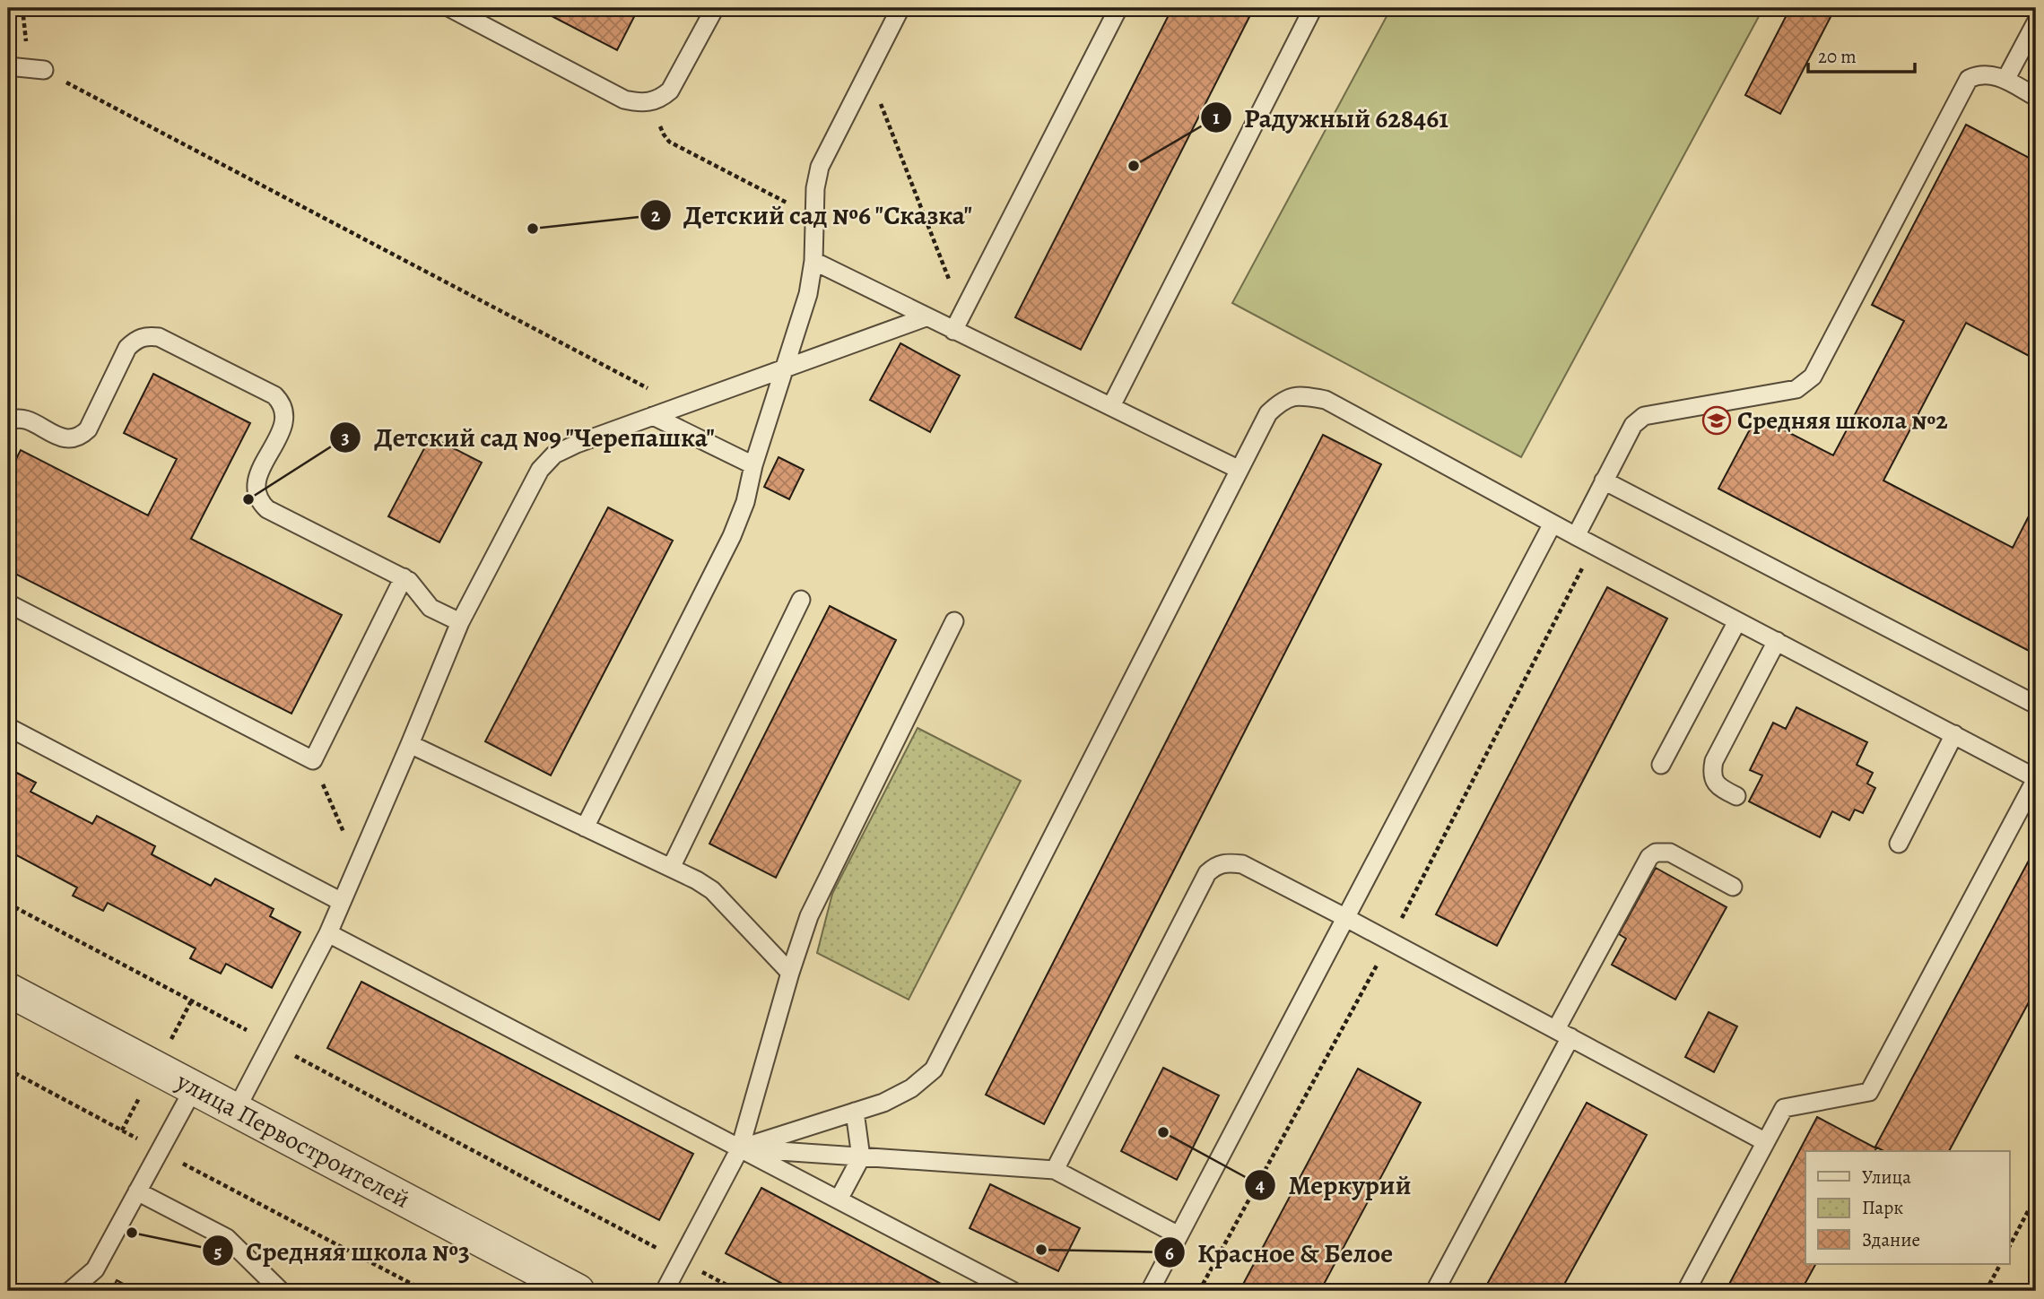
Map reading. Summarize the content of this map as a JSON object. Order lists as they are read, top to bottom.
{
  "streets": {
    "street": ["улица Первостроителей"]
  },
  "places": {
    "other": [
      "Радужный 628461",
      "Детский сад №6 \"Сказка\"",
      "Детский сад №9 \"Черепашка\"",
      "Меркурий",
      "Средняя школа №3",
      "Красное & Белое"
    ],
    "school or university": ["Средняя школа №2"]
  },
  "legend": ["Улица", "Парк", "Здание"],
  "scale_bar": "20 m"
}
